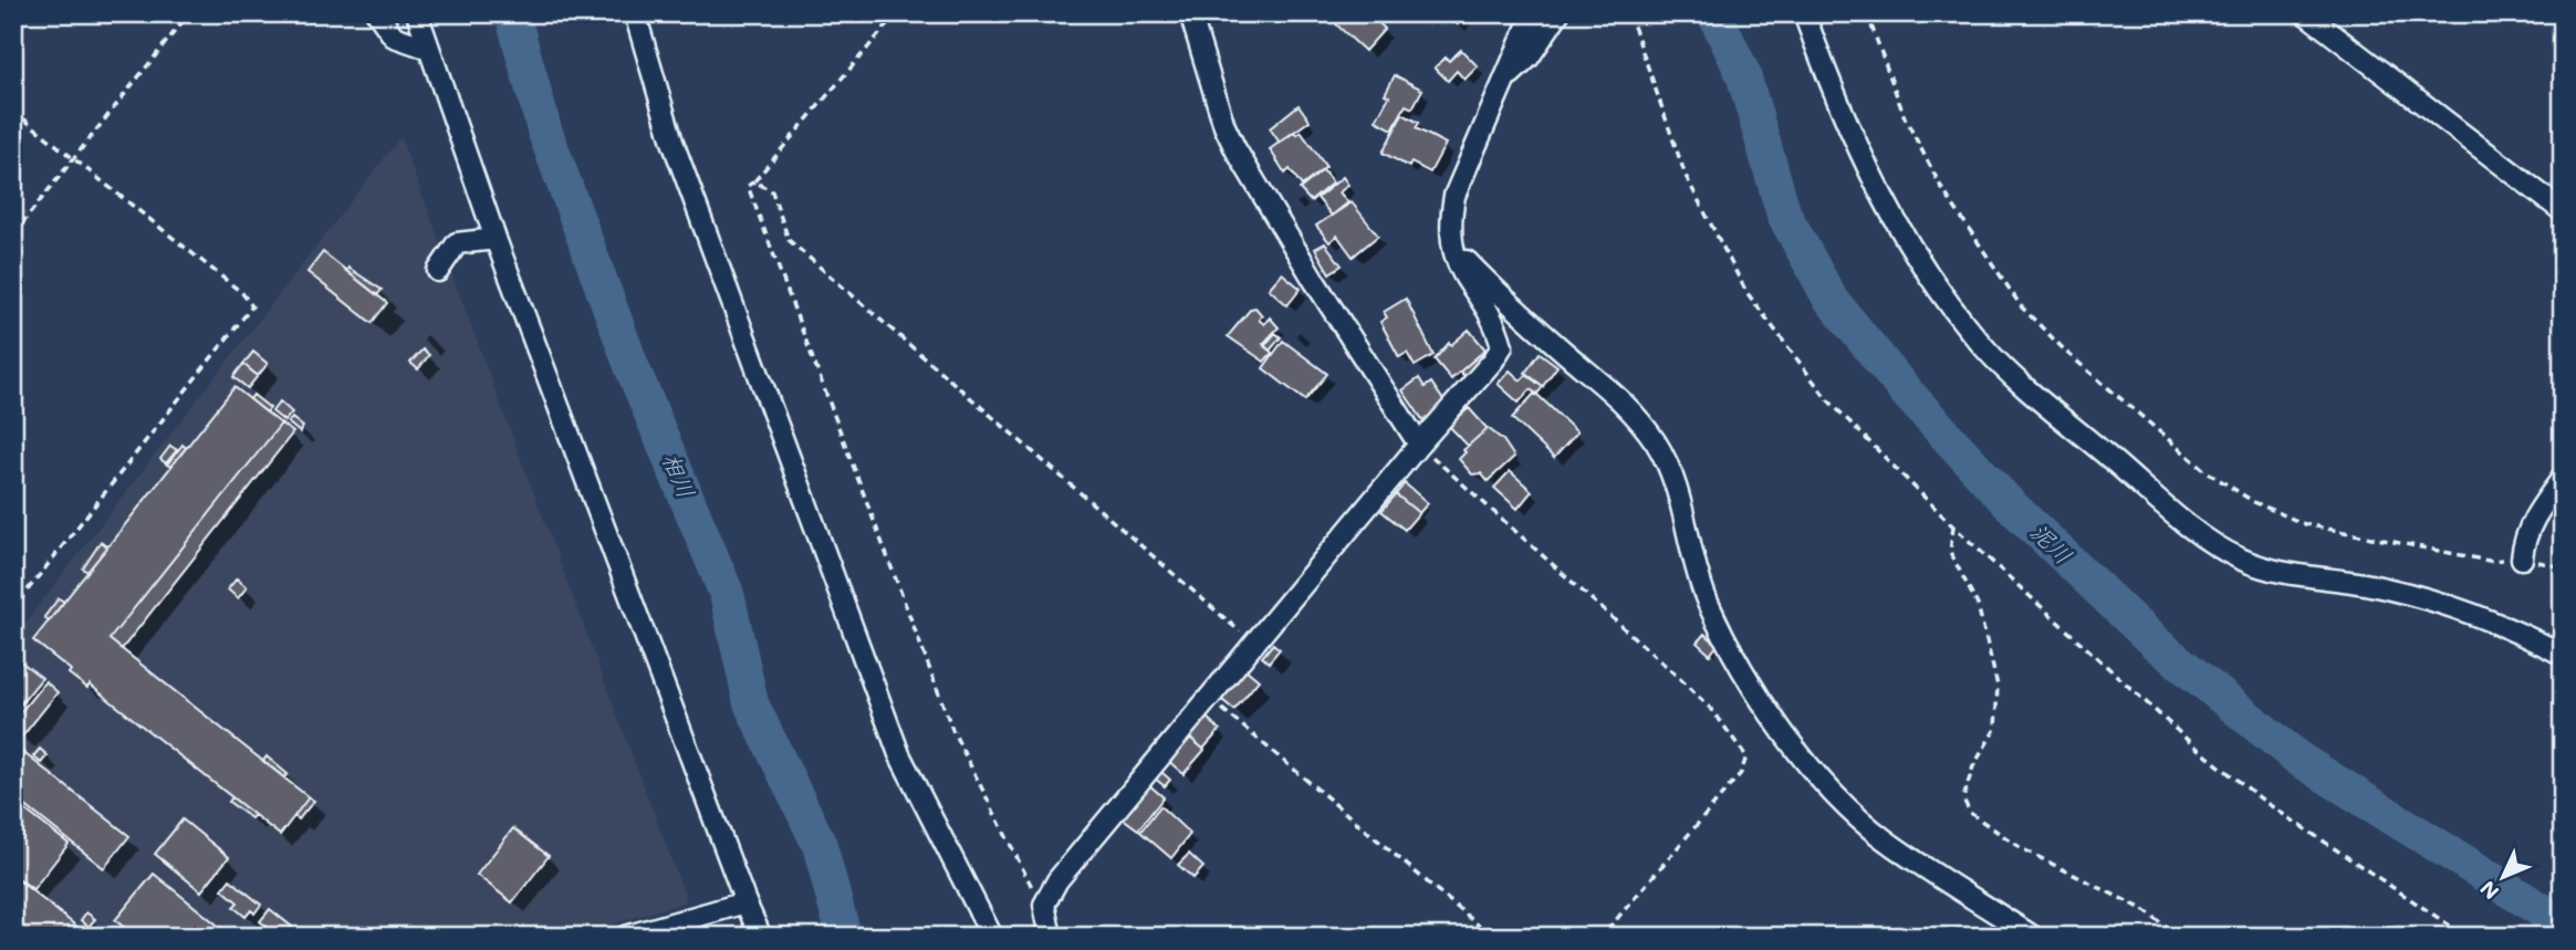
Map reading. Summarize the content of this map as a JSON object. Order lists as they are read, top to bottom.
{
  "water": ["相川", "泥川"],
  "north": "bottom left"
}
